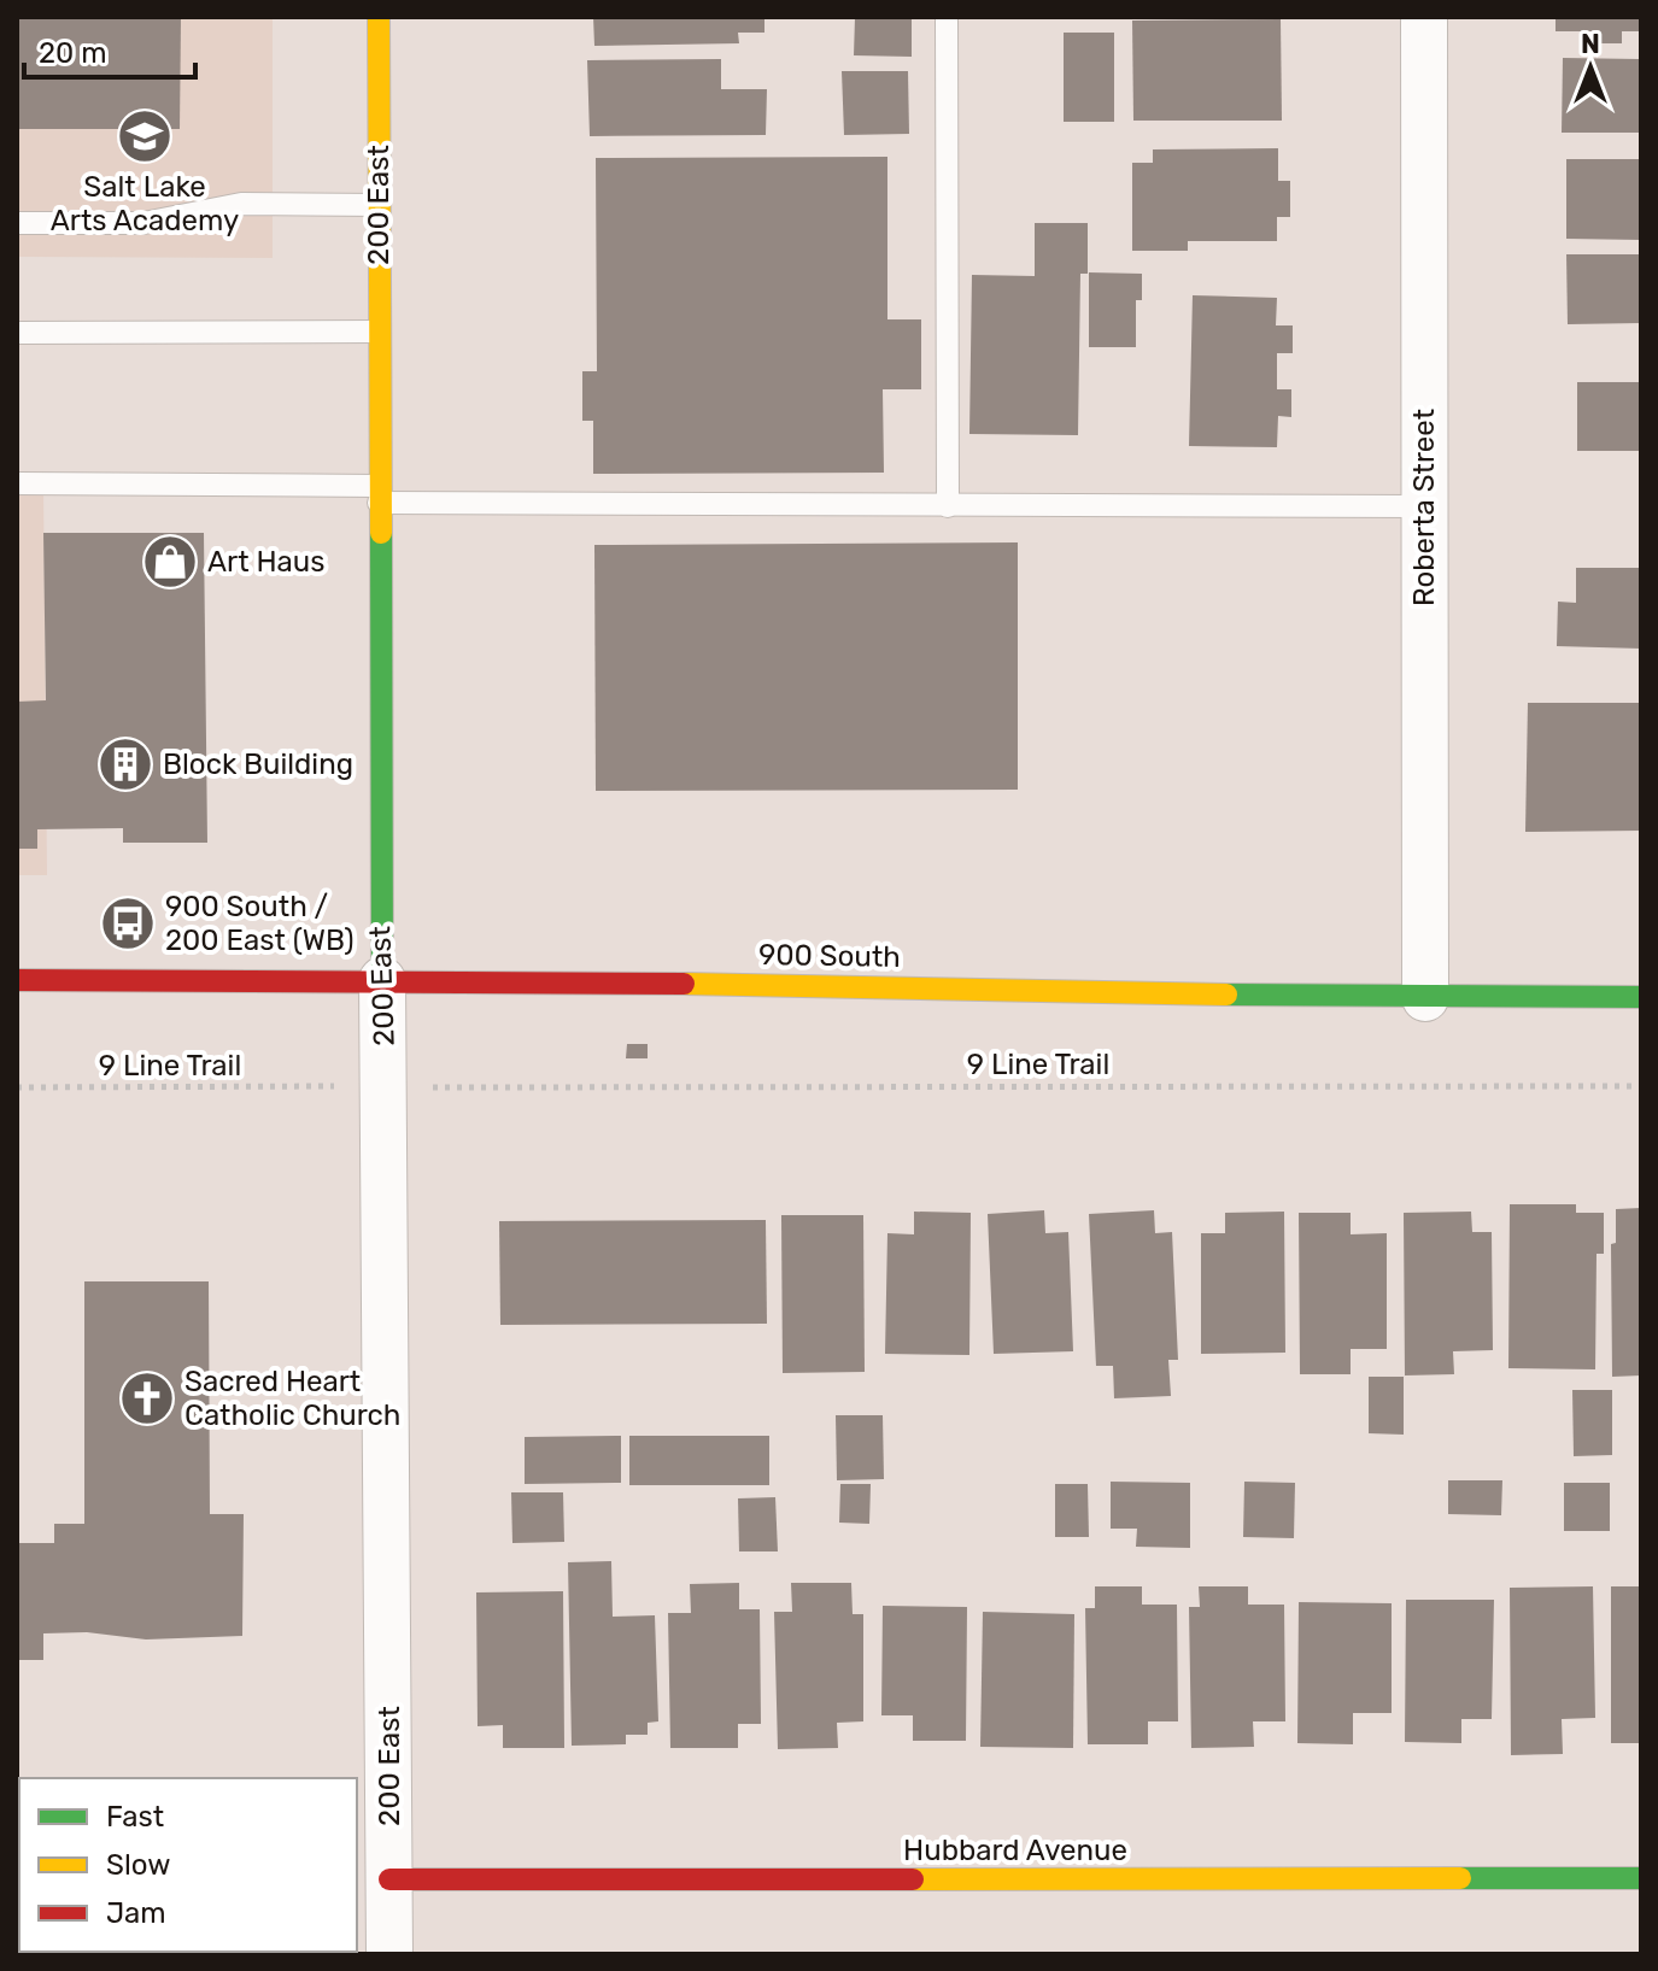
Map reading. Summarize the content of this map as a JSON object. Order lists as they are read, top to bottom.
{
  "streets": {
    "street": [
      "200 East",
      "Roberta Street",
      "900 South",
      "Hubbard Avenue"
    ],
    "path": ["9 Line Trail"]
  },
  "crossings": [
    ["200 East", "900 South"],
    ["200 East", "Hubbard Avenue"],
    ["Roberta Street", "900 South"]
  ],
  "places": {
    "school or university": ["Salt Lake Arts Academy"],
    "shop": ["Art Haus"],
    "building": ["Block Building"],
    "bus stop": ["900 South / 200 East (WB)"],
    "church": ["Sacred Heart Catholic Church"]
  },
  "legend": ["Fast", "Slow", "Jam"],
  "scale_bar": "20 m",
  "north": "top"
}
